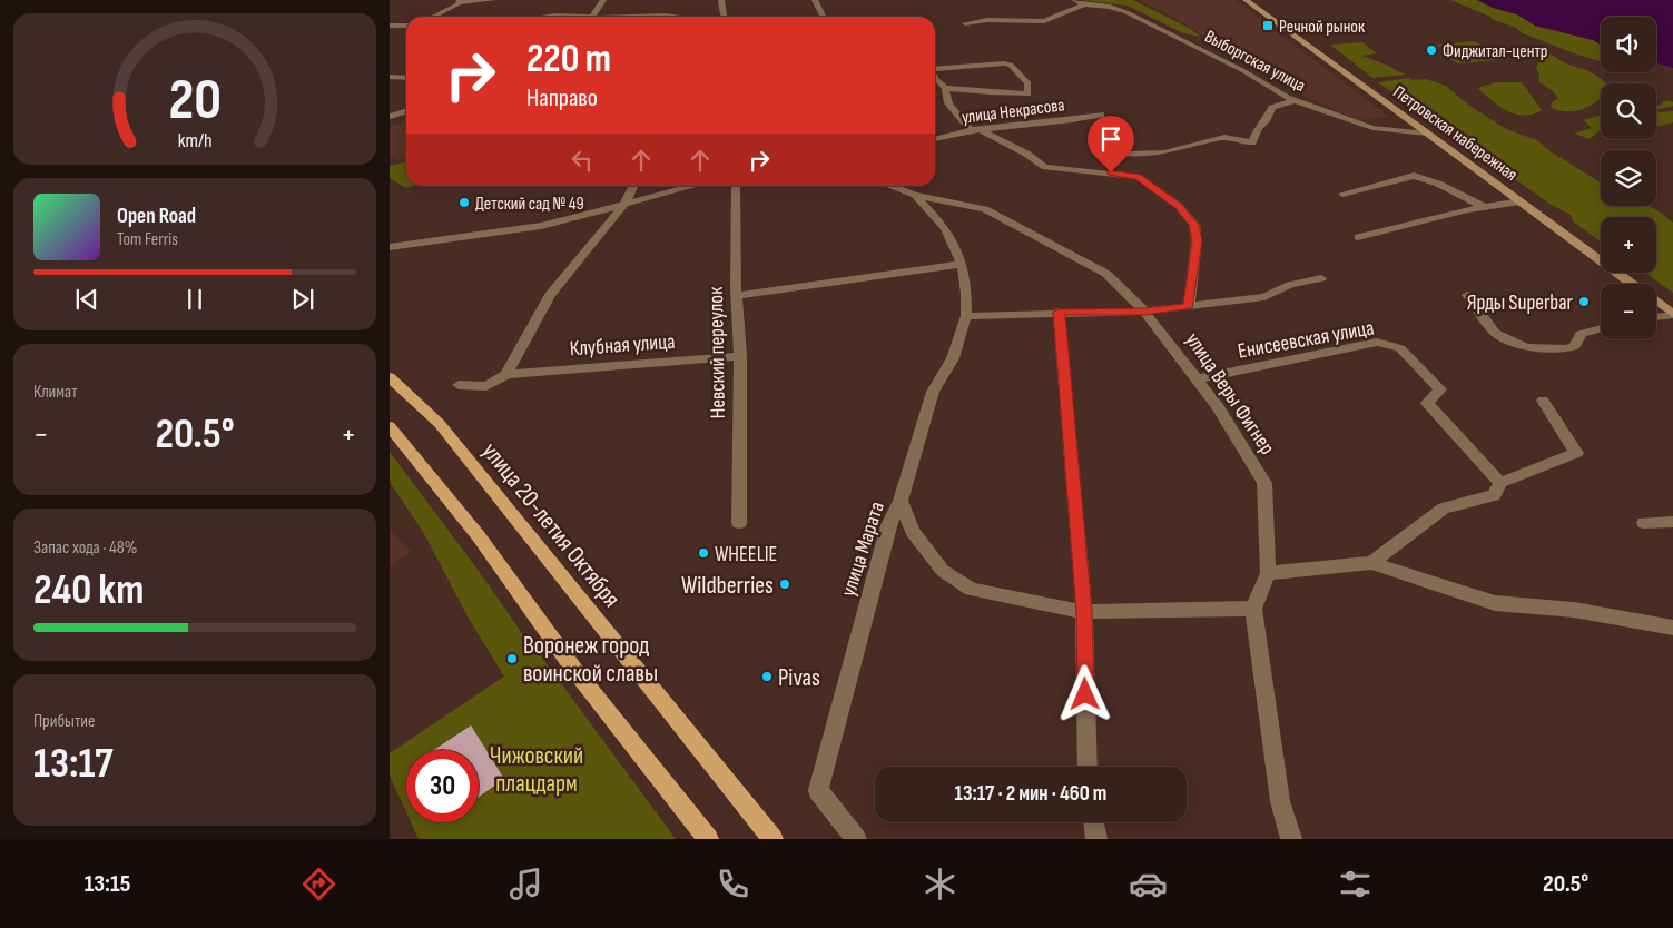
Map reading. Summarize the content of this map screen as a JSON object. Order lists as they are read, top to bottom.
{
  "streets": {
    "main road": ["Петровская набережная", "улица 20-летия Октября"],
    "street": [
      "Выборгская улица",
      "улица Некрасова",
      "Енисеевская улица",
      "Клубная улица",
      "Невский переулок",
      "улица Веры Фигнер",
      "улица Марата"
    ]
  },
  "crossings": [
    ["Выборгская улица", "Петровская набережная"],
    ["Енисеевская улица", "улица Веры Фигнер"],
    ["Клубная улица", "Невский переулок"],
    ["улица Веры Фигнер", "улица Марата"]
  ],
  "parks": ["Чижовский плацдарм"],
  "places": {
    "transit": ["Речной рынок"],
    "other": [
      "Фиджитал-центр",
      "Детский сад № 49",
      "Ярды Superbar",
      "WHEELIE",
      "Wildberries",
      "Воронеж город воинской славы",
      "Pivas"
    ]
  },
  "page": {
    "map_buttons": ["+", "−"],
    "turn": ["220 m", "Направо"],
    "song": ["Open Road", "Tom Ferris"],
    "tile": [
      "Климат",
      ["Запас хода · 48%", "240 km"],
      ["Прибытие", "13:17"]
    ],
    "heat": ["−", "20.5°", "+"],
    "limit": "30",
    "trip": "13:17 · 2 мин · 460 m",
    "tabs": ["13:15", "20.5°"],
    "gauge": ["20", "km/h"]
  }
}
